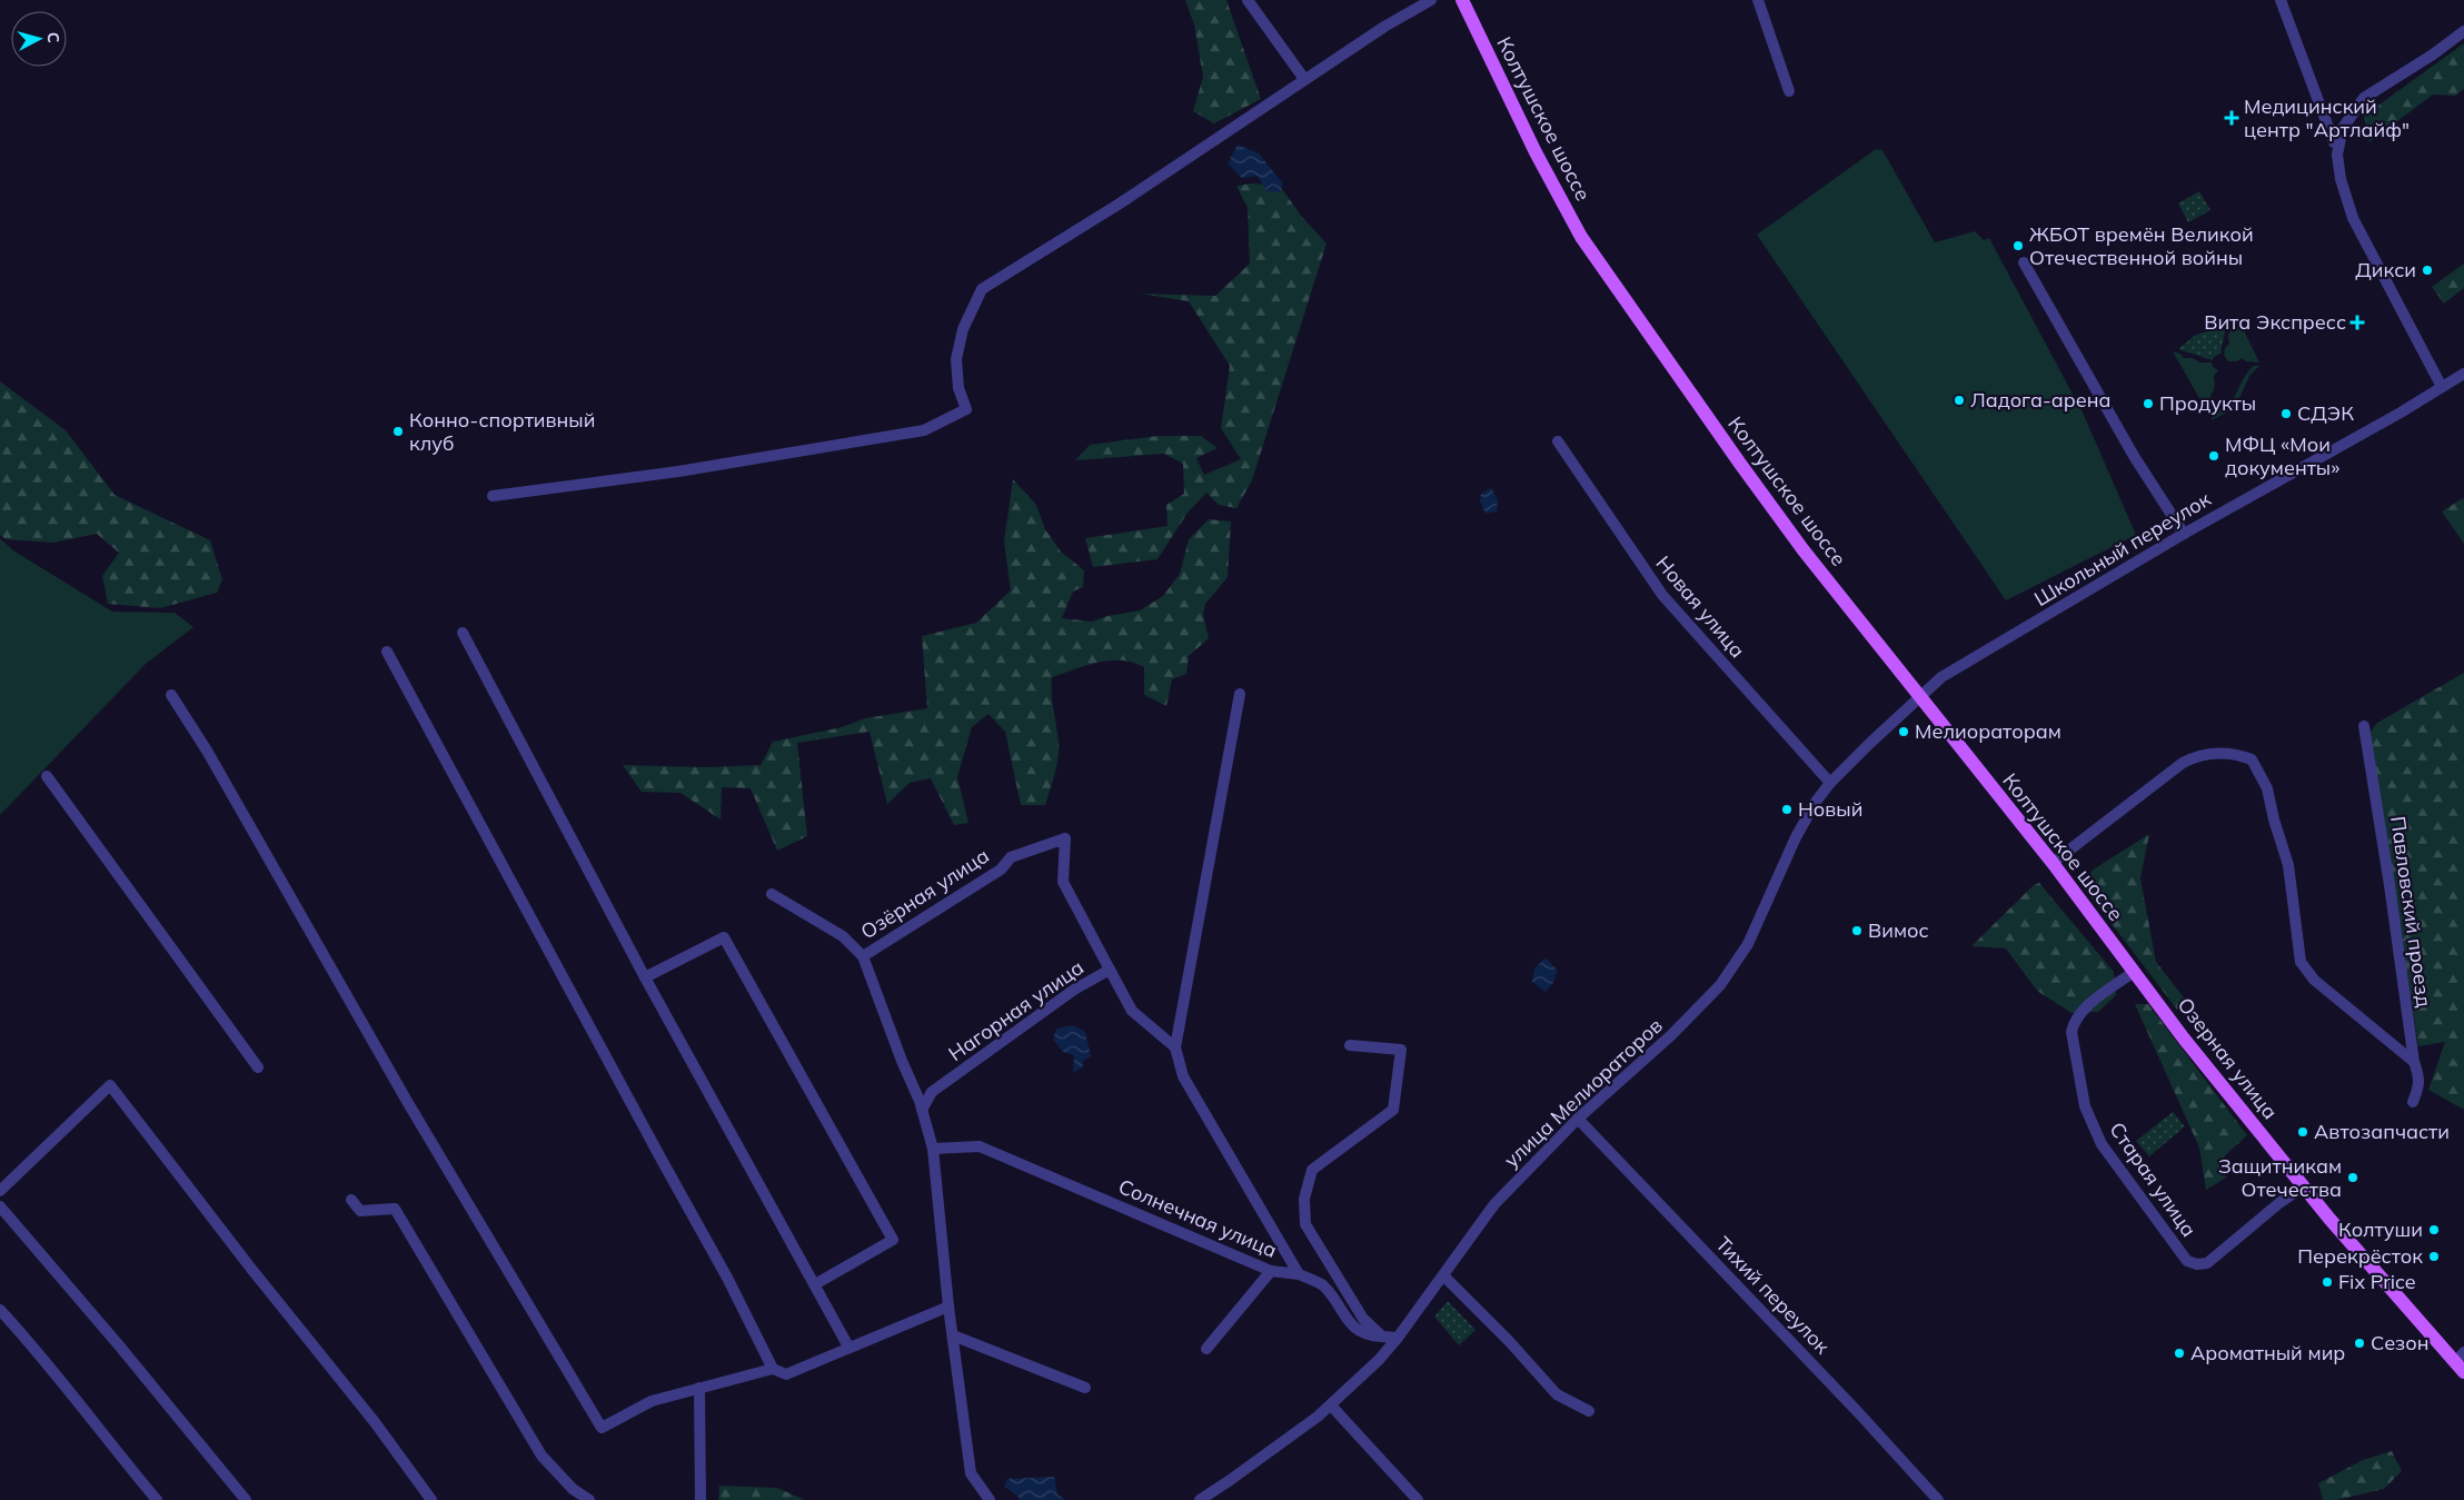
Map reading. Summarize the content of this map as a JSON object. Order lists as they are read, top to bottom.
{
  "streets": {
    "main road": ["Колтушское шоссе", "Озерная улица"],
    "street": [
      "Школьный переулок",
      "Новая улица",
      "Озёрная улица",
      "Павловский проезд",
      "Нагорная улица",
      "улица Мелиораторов",
      "Старая улица",
      "Солнечная улица",
      "Тихий переулок"
    ]
  },
  "crossings": [
    ["Колтушское шоссе", "Школьный переулок"],
    ["Колтушское шоссе", "Озерная улица"],
    ["Колтушское шоссе", "улица Мелиораторов"],
    ["Колтушское шоссе", "Старая улица"],
    ["Школьный переулок", "улица Мелиораторов"],
    ["Новая улица", "улица Мелиораторов"],
    ["Озёрная улица", "Нагорная улица"],
    ["Озёрная улица", "Солнечная улица"],
    ["Нагорная улица", "Солнечная улица"],
    ["Озерная улица", "Старая улица"],
    ["улица Мелиораторов", "Тихий переулок"]
  ],
  "places": {
    "health": ["Медицинский центр \"Артлайф\"", "Вита Экспресс"],
    "other": [
      "ЖБОТ времён Великой Отечественной войны",
      "Дикси",
      "Ладога-арена",
      "Продукты",
      "СДЭК",
      "Конно-спортивный клуб",
      "МФЦ «Мои документы»",
      "Мелиораторам",
      "Новый",
      "Вимос",
      "Автозапчасти",
      "Защитникам Отечества",
      "Колтуши",
      "Перекрёсток",
      "Fix Price",
      "Сезон",
      "Ароматный мир"
    ]
  },
  "north": "right"
}
